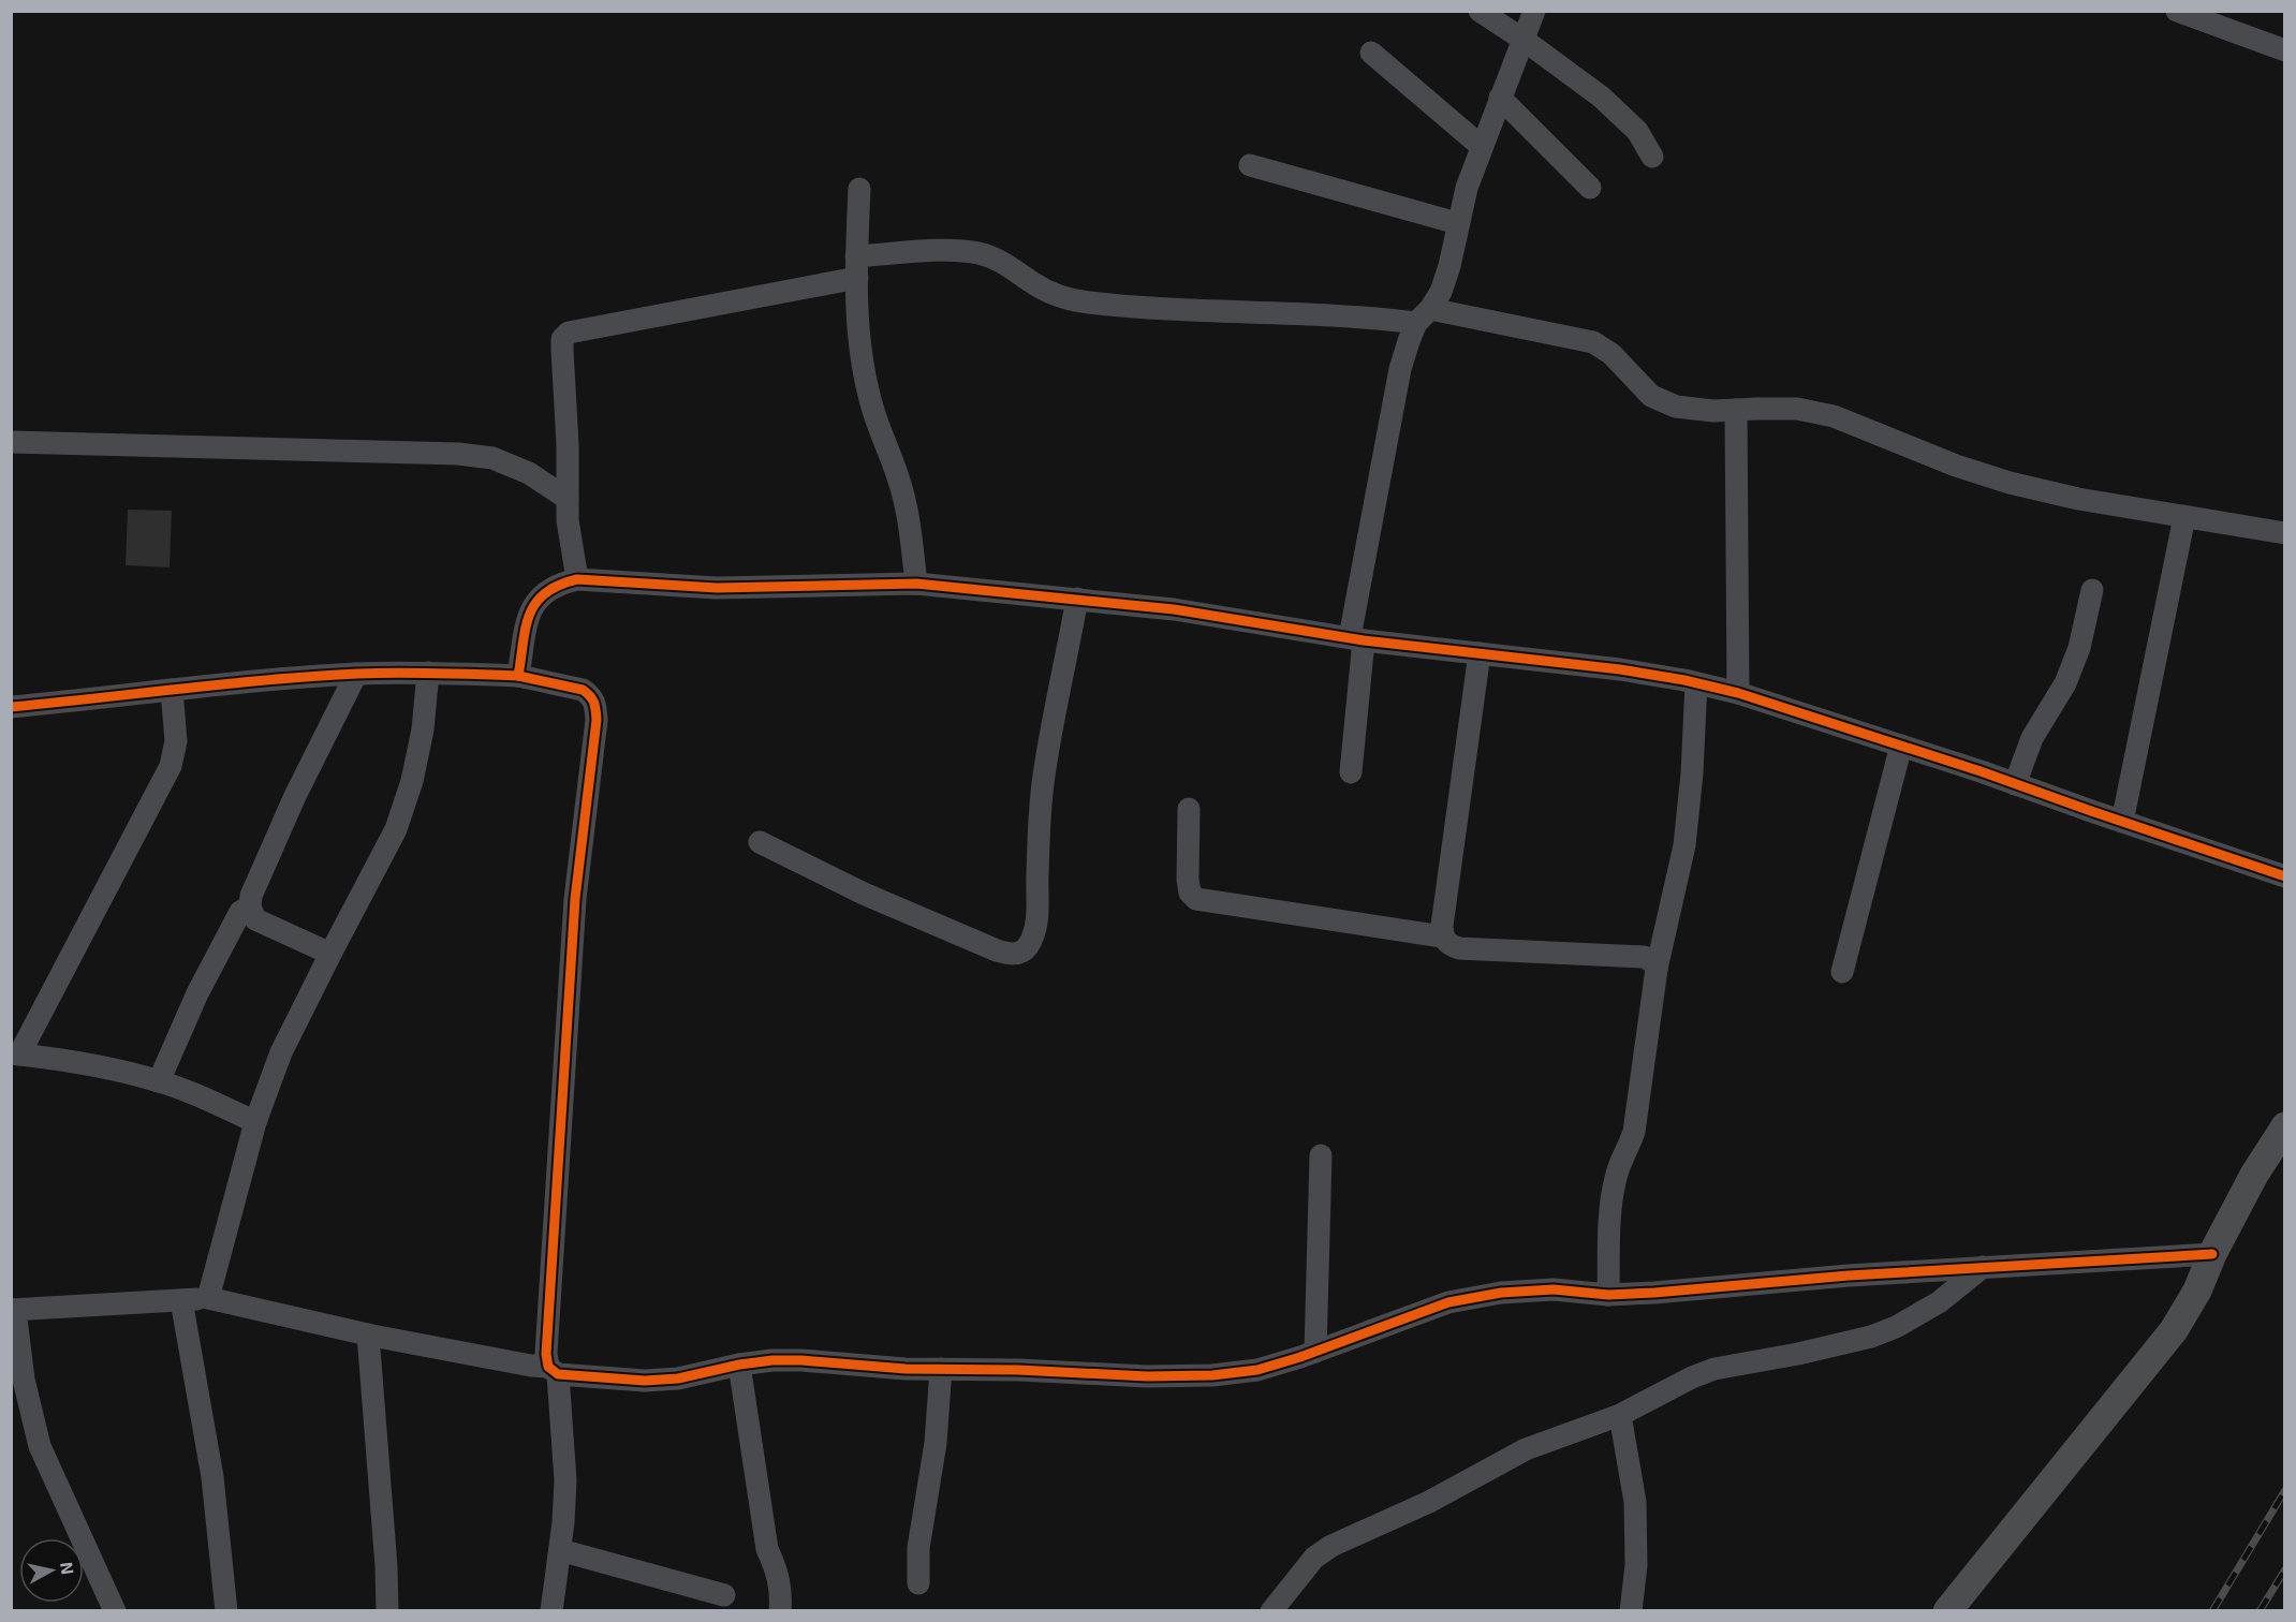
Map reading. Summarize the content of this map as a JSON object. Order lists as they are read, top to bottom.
{
  "north": "right"
}
